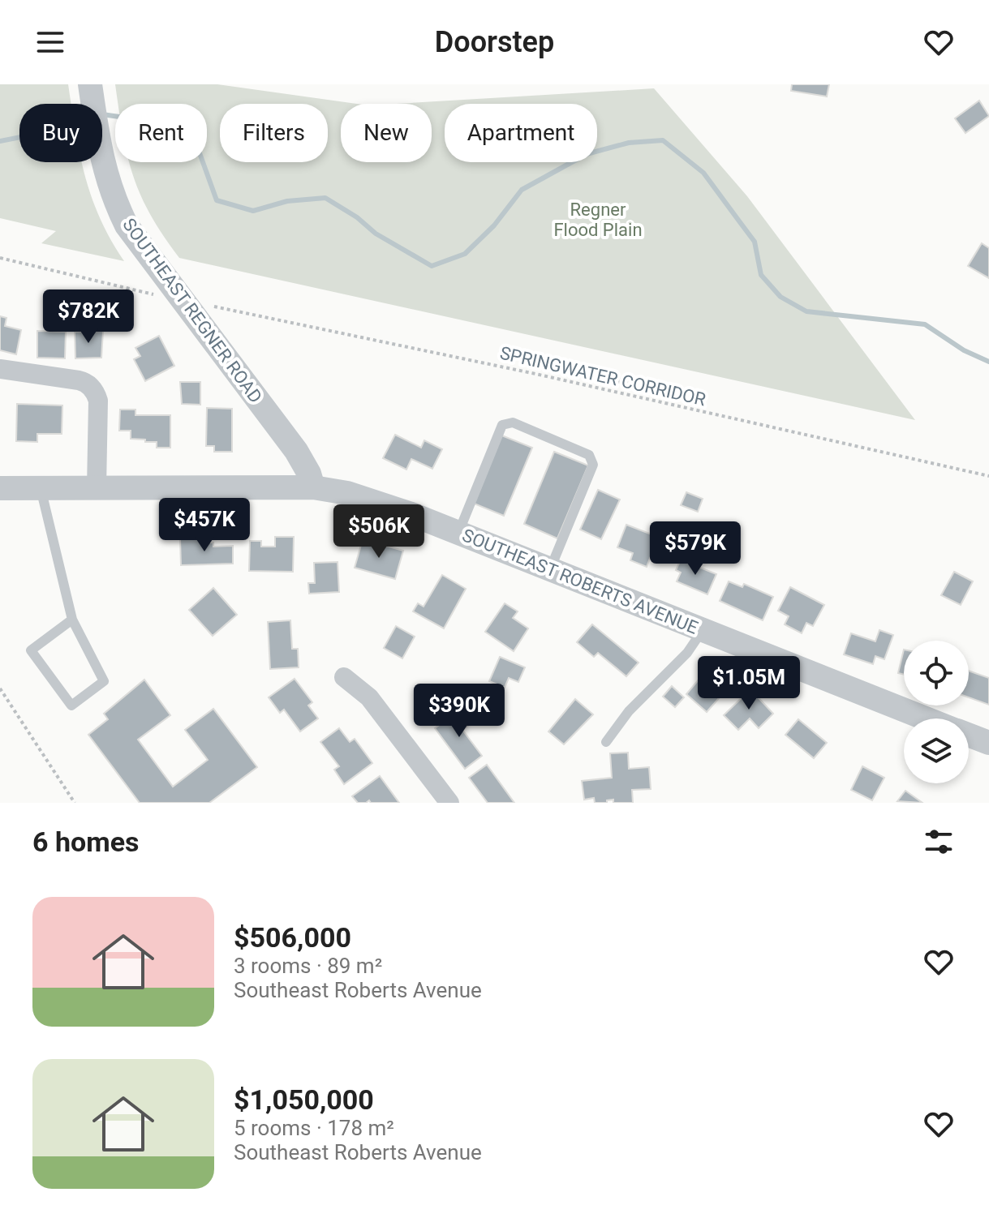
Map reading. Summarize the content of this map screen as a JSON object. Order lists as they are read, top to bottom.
{
  "streets": {
    "street": ["SOUTHEAST REGNER ROAD", "SOUTHEAST ROBERTS AVENUE"],
    "path": ["SPRINGWATER CORRIDOR"]
  },
  "crossings": [
    ["SOUTHEAST REGNER ROAD", "SOUTHEAST ROBERTS AVENUE"]
  ],
  "parks": ["Regner Flood Plain"],
  "page": {
    "header": "Doorstep",
    "chip": [
      "Buy",
      "Rent",
      "Filters",
      "New",
      "Apartment"
    ],
    "price": [
      "$782K",
      "$457K",
      "$506K",
      "$579K",
      "$1.05M",
      "$390K"
    ],
    "heading": "6 homes",
    "list": [
      {
        "name": "$506,000",
        "note": "3 rooms · 89 m² · Southeast Roberts Avenue"
      },
      {
        "name": "$1,050,000",
        "note": "5 rooms · 178 m² · Southeast Roberts Avenue"
      }
    ]
  }
}
